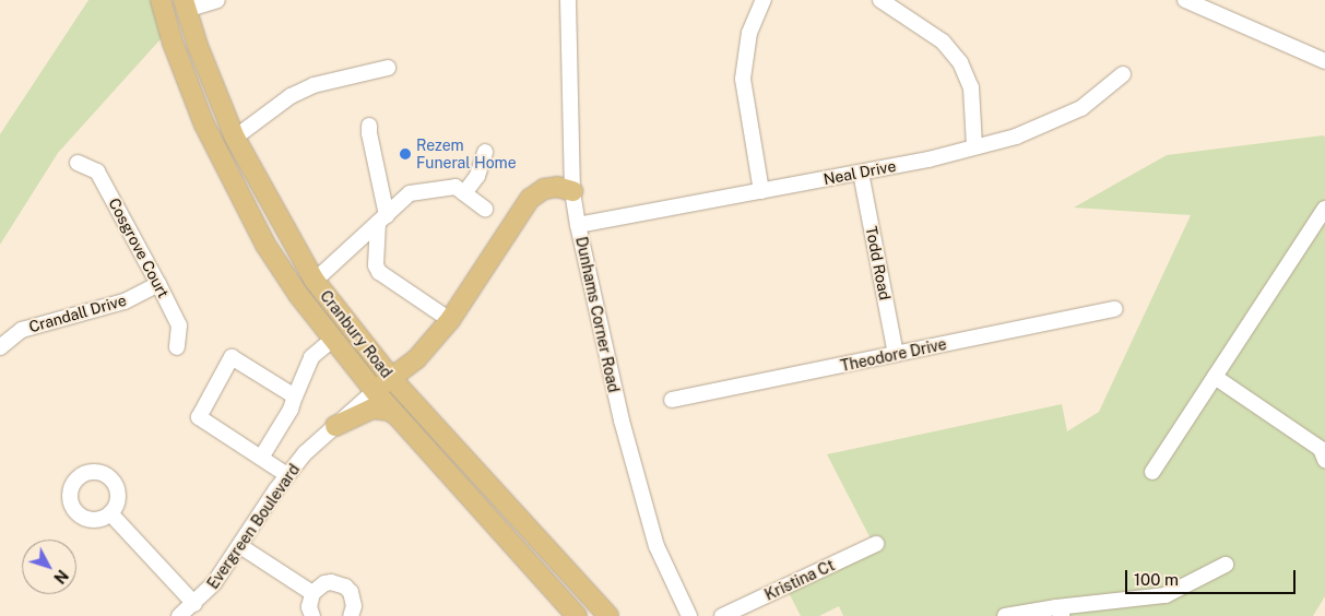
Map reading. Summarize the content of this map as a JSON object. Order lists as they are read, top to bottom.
{
  "streets": {
    "main road": ["Cranbury Road"],
    "street": [
      "Neal Drive",
      "Cosgrove Court",
      "Todd Road",
      "Crandall Drive",
      "Dunhams Corner Road",
      "Theodore Drive",
      "Evergreen Boulevard",
      "Kristina Ct"
    ]
  },
  "crossings": [
    ["Neal Drive", "Todd Road"],
    ["Neal Drive", "Dunhams Corner Road"],
    ["Cosgrove Court", "Crandall Drive"],
    ["Todd Road", "Theodore Drive"],
    ["Cranbury Road", "Evergreen Boulevard"]
  ],
  "places": ["Rezem Funeral Home"],
  "scale_bar": "100 m",
  "north": "bottom right"
}
